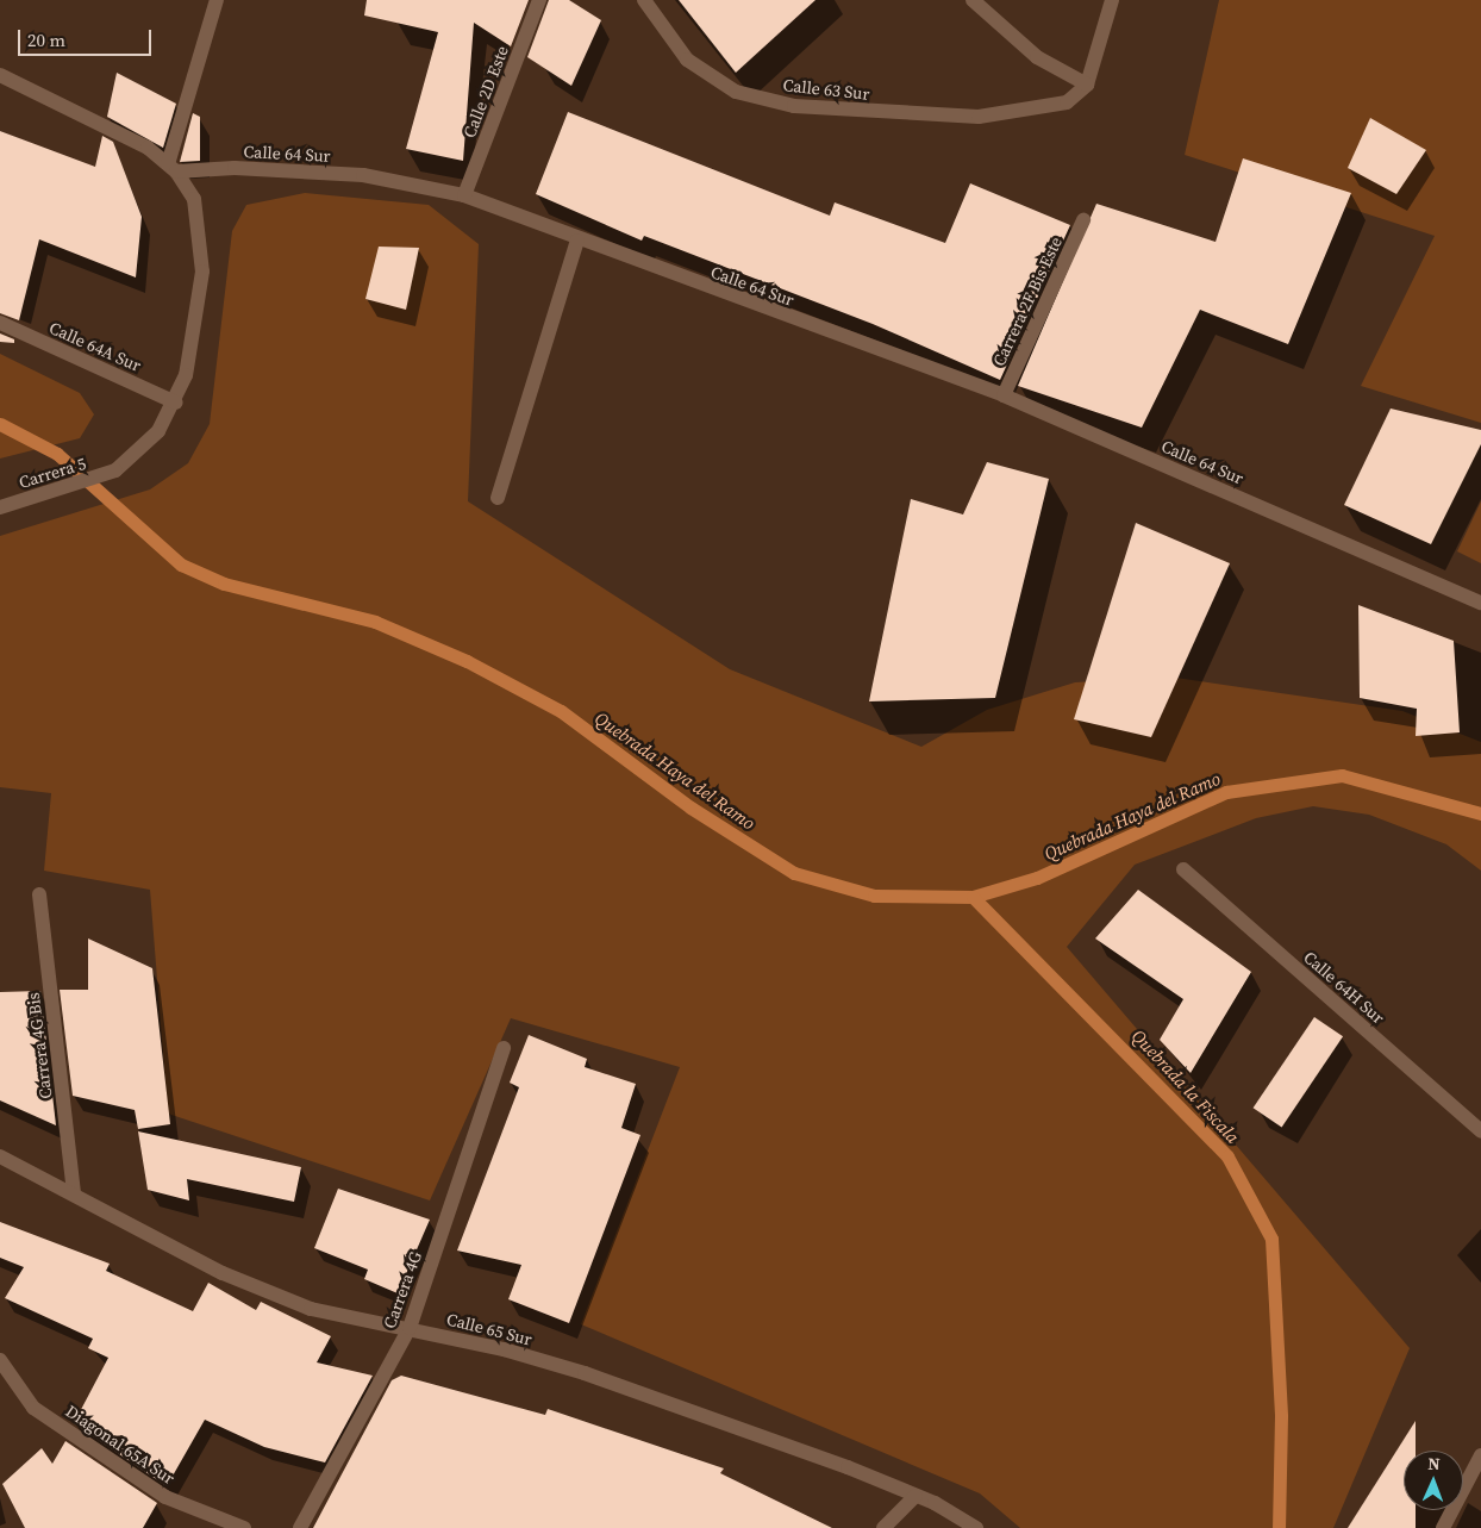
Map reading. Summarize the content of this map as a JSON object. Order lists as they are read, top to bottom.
{
  "streets": {
    "street": [
      "Calle 63 Sur",
      "Calle 2D Este",
      "Calle 64 Sur",
      "Carrera 2F Bis Este",
      "Calle 64A Sur",
      "Carrera 5",
      "Calle 64H Sur",
      "Carrera 4G Bis",
      "Carrera 4G",
      "Calle 65 Sur",
      "Diagonal 65A Sur"
    ]
  },
  "crossings": [
    ["Calle 2D Este", "Calle 64 Sur"],
    ["Calle 64 Sur", "Carrera 2F Bis Este"],
    ["Calle 64 Sur", "Carrera 5"],
    ["Calle 64A Sur", "Carrera 5"],
    ["Carrera 4G Bis", "Calle 65 Sur"],
    ["Carrera 4G", "Calle 65 Sur"]
  ],
  "water": ["Quebrada Haya del Ramo", "Quebrada la Fiscala"],
  "scale_bar": "20 m",
  "north": "top"
}
